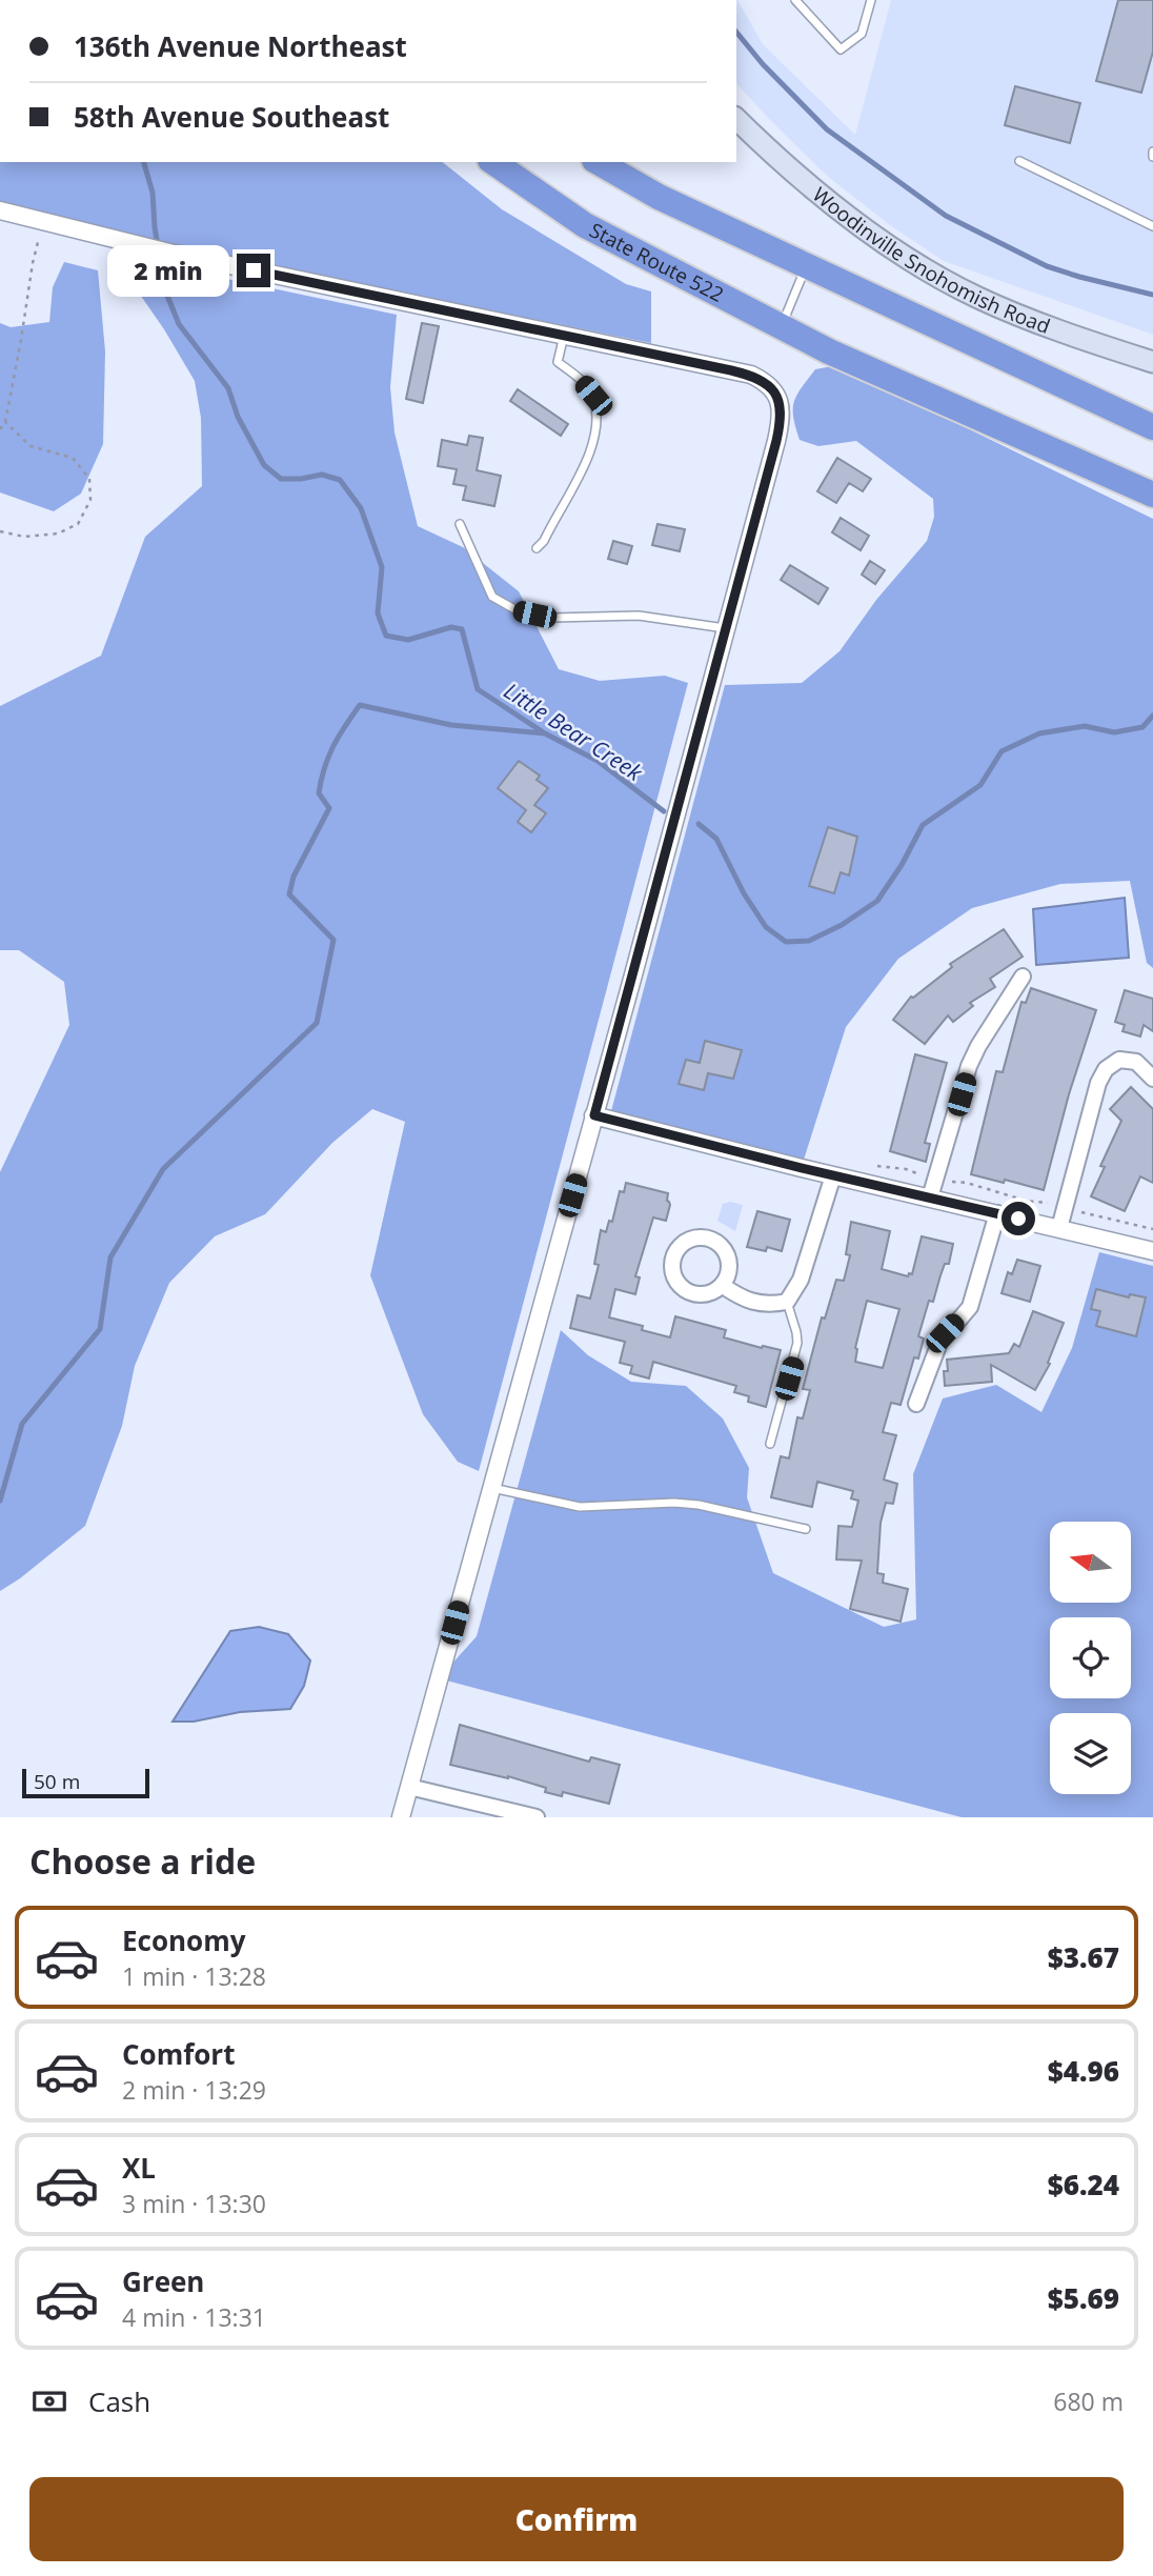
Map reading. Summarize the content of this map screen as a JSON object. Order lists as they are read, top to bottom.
{
  "streets": {
    "highway": ["State Route 522"],
    "main road": ["Woodinville Snohomish Road"]
  },
  "water": ["Little Bear Creek"],
  "scale_bar": "50 m",
  "north": "left",
  "page": {
    "banner": ["136th Avenue Northeast", "58th Avenue Southeast"],
    "bubble": "2 min",
    "scale": "50 m",
    "heading": "Choose a ride",
    "list": [
      {
        "name": "Economy",
        "note": "1 min · 13:28",
        "value": "$3.67"
      },
      {
        "name": "Comfort",
        "note": "2 min · 13:29",
        "value": "$4.96"
      },
      {
        "name": "XL",
        "note": "3 min · 13:30",
        "value": "$6.24"
      },
      {
        "name": "Green",
        "note": "4 min · 13:31",
        "value": "$5.69"
      }
    ],
    "pay": ["Cash", "680 m"],
    "buttons": "Confirm"
  }
}
